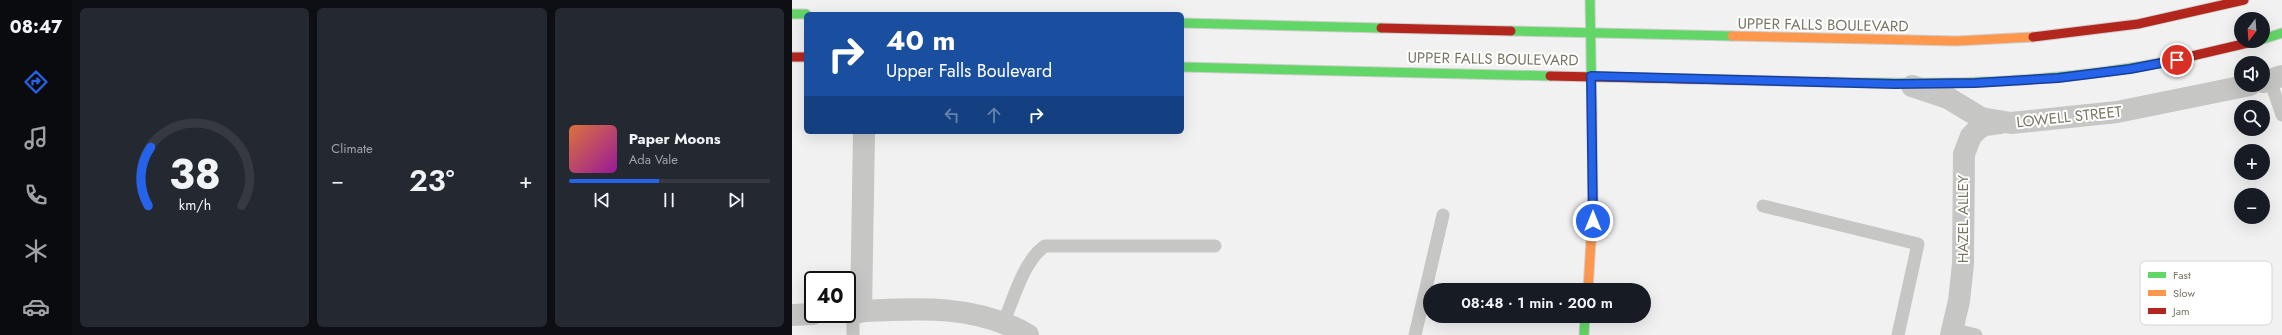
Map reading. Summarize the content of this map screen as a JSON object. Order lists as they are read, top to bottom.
{
  "streets": {
    "main road": ["UPPER FALLS BOULEVARD"],
    "street": ["LOWELL STREET", "HAZEL ALLEY"]
  },
  "crossings": [
    ["UPPER FALLS BOULEVARD", "LOWELL STREET"],
    ["LOWELL STREET", "HAZEL ALLEY"]
  ],
  "legend": ["Fast", "Slow", "Jam"],
  "north": "bottom",
  "page": {
    "tabs": "08:47",
    "tile": "Climate",
    "map_buttons": ["+", "−"],
    "turn": ["40 m", "Upper Falls Boulevard"],
    "song": ["Paper Moons", "Ada Vale"],
    "heat": ["−", "23°", "+"],
    "limit": "40",
    "trip": "08:48 · 1 min · 200 m",
    "gauge": ["38", "km/h"]
  }
}
